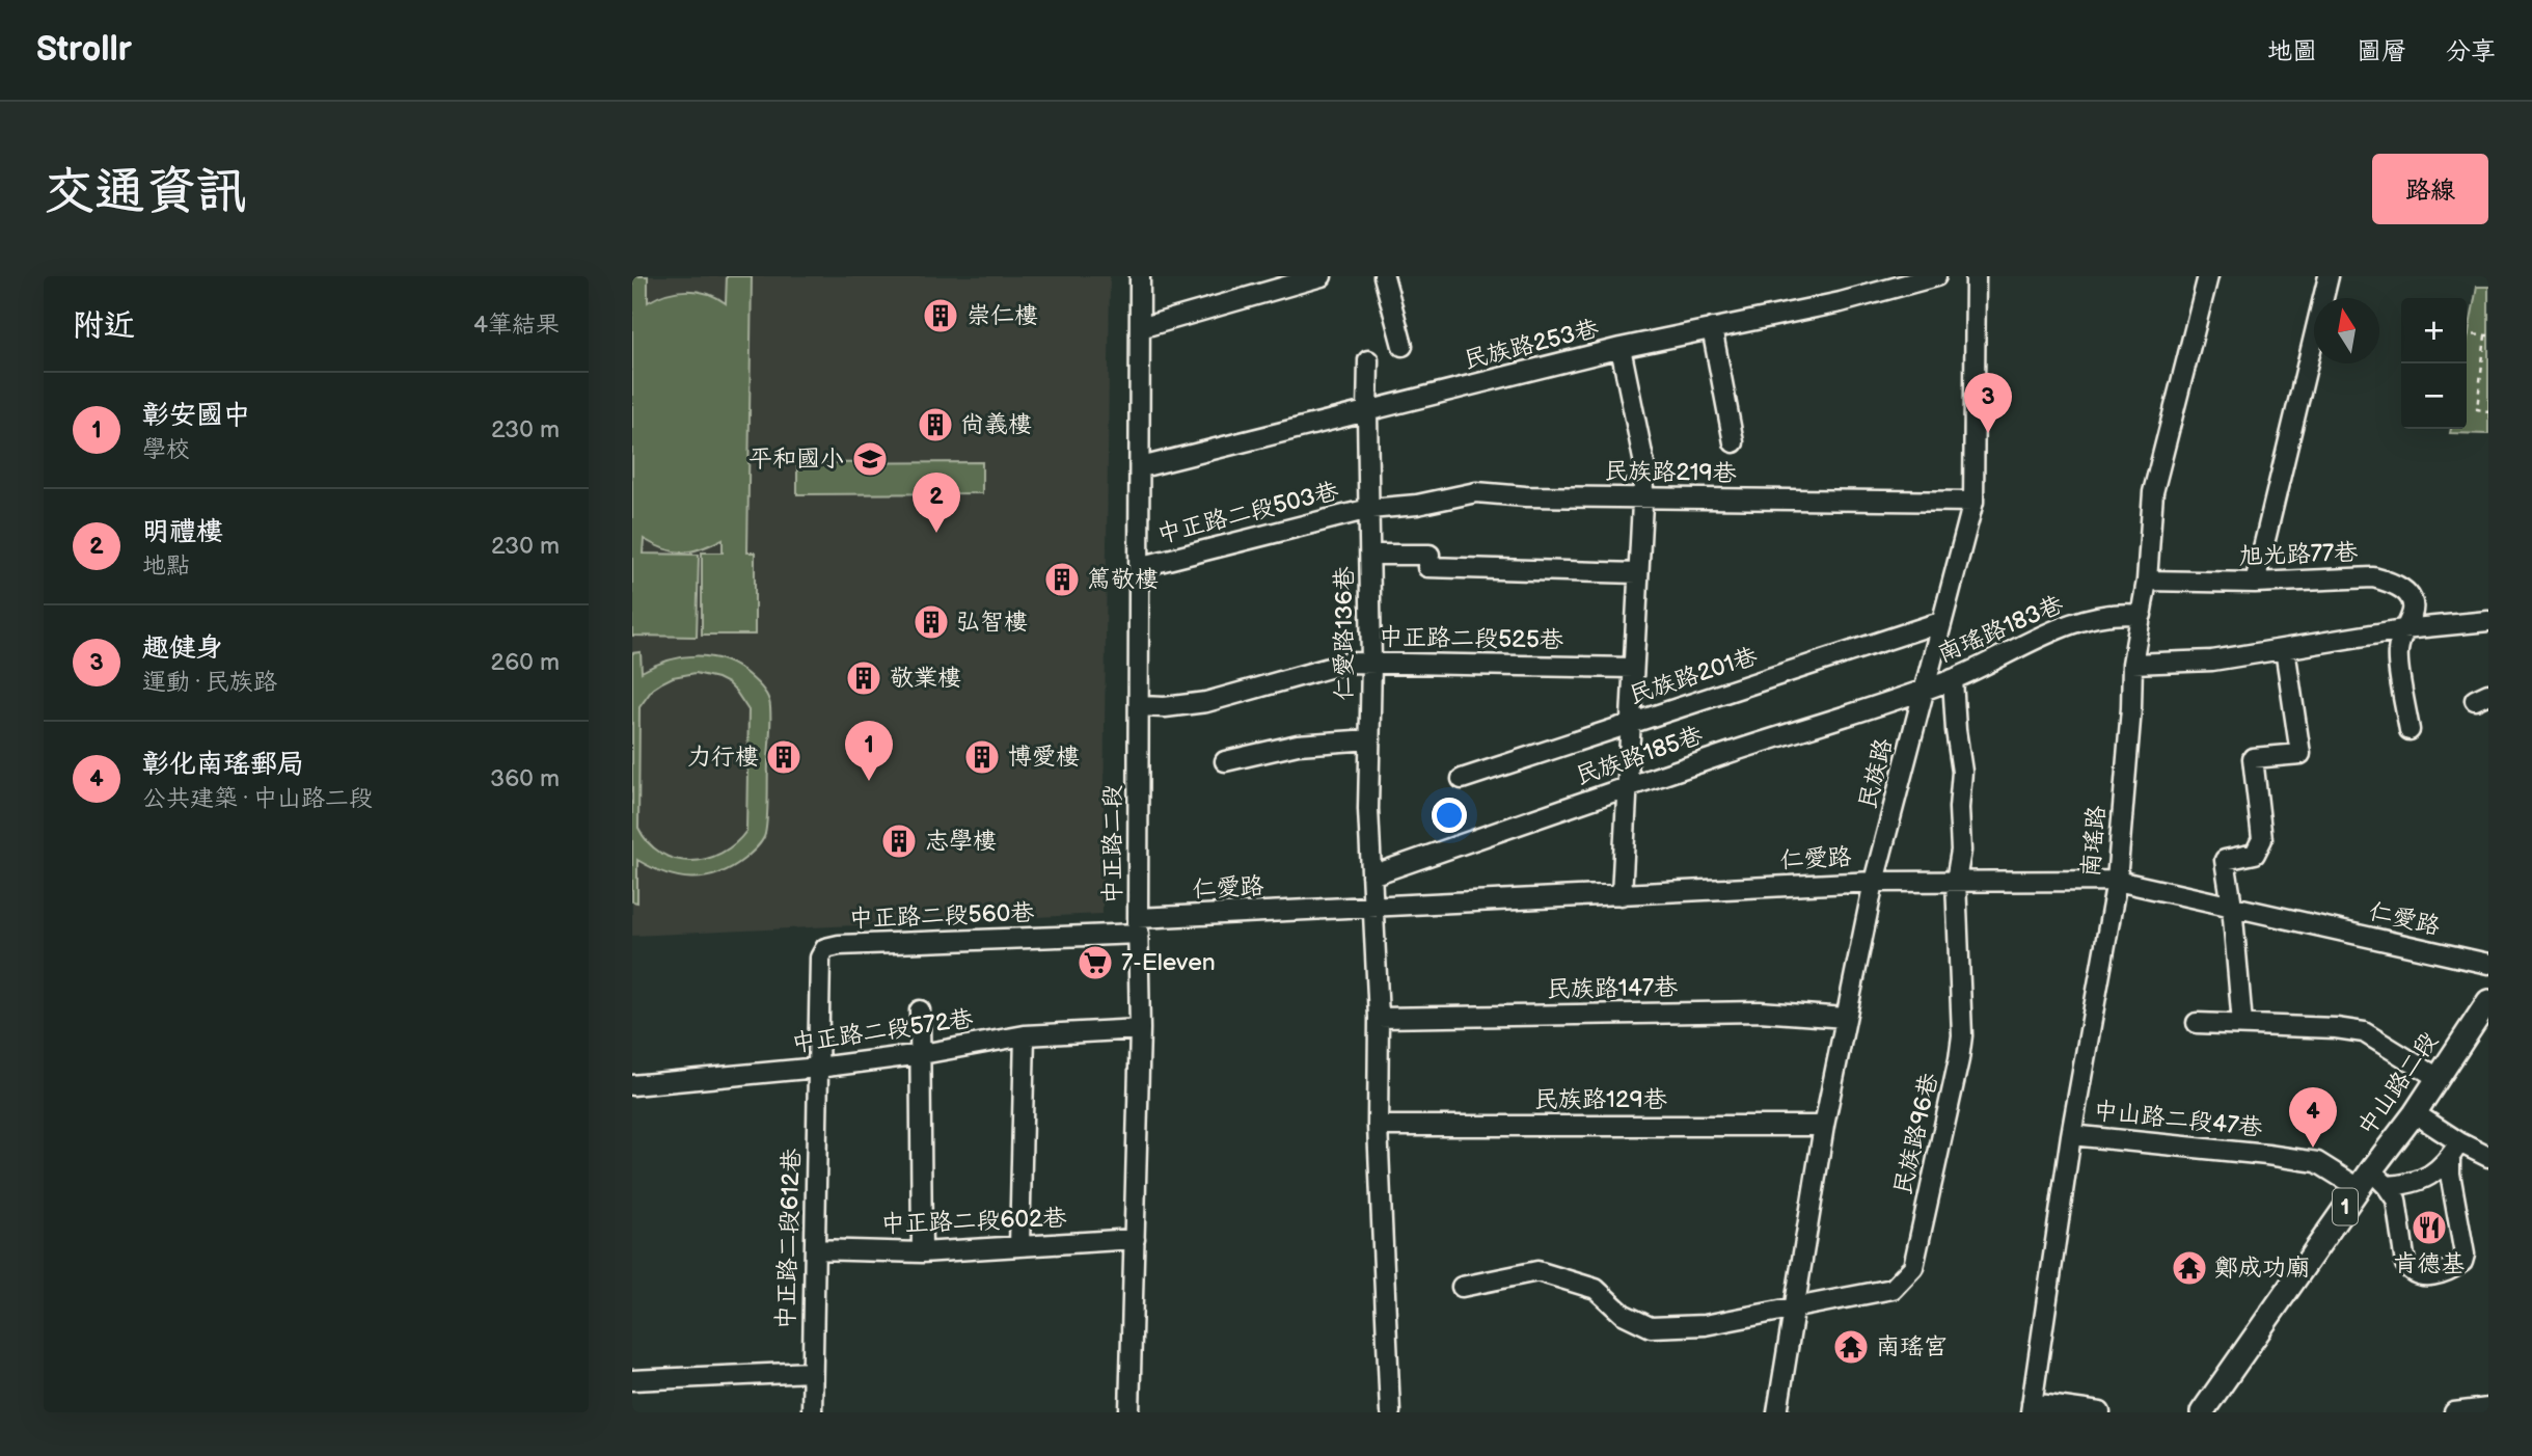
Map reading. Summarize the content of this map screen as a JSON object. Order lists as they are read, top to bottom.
{
  "streets": {
    "main road": ["中山路二段", "1"],
    "street": [
      "民族路253巷",
      "民族路219巷",
      "中正路二段503巷",
      "旭光路77巷",
      "南瑤路183巷",
      "仁愛路136巷",
      "中正路二段525巷",
      "民族路201巷",
      "民族路185巷",
      "民族路",
      "南瑤路",
      "中正路二段",
      "仁愛路",
      "中正路二段560巷",
      "民族路147巷",
      "中正路二段572巷",
      "民族路129巷",
      "中山路二段47巷",
      "民族路96巷",
      "中正路二段602巷",
      "中正路二段612巷"
    ]
  },
  "crossings": [
    ["民族路253巷", "仁愛路136巷"],
    ["民族路253巷", "中正路二段"],
    ["民族路219巷", "中正路二段503巷"],
    ["民族路219巷", "仁愛路136巷"],
    ["民族路219巷", "民族路"],
    ["中正路二段503巷", "仁愛路136巷"],
    ["中正路二段503巷", "中正路二段"],
    ["旭光路77巷", "南瑤路"],
    ["南瑤路183巷", "民族路185巷"],
    ["南瑤路183巷", "民族路"],
    ["南瑤路183巷", "南瑤路"],
    ["南瑤路183巷", "民族路96巷"],
    ["仁愛路136巷", "中正路二段525巷"],
    ["仁愛路136巷", "民族路185巷"],
    ["仁愛路136巷", "仁愛路"],
    ["仁愛路136巷", "民族路147巷"],
    ["仁愛路136巷", "民族路129巷"],
    ["中正路二段525巷", "中正路二段"],
    ["民族路201巷", "民族路"],
    ["民族路185巷", "民族路"],
    ["民族路", "仁愛路"],
    ["民族路", "民族路147巷"],
    ["民族路", "民族路129巷"],
    ["民族路", "民族路96巷"],
    ["南瑤路", "仁愛路"],
    ["南瑤路", "中山路二段47巷"],
    ["中正路二段", "仁愛路"],
    ["中正路二段", "中正路二段560巷"],
    ["中正路二段", "中正路二段572巷"],
    ["中正路二段", "中正路二段602巷"],
    ["仁愛路", "中正路二段560巷"],
    ["仁愛路", "民族路96巷"],
    ["中正路二段560巷", "中正路二段572巷"],
    ["中正路二段560巷", "中正路二段612巷"],
    ["中正路二段572巷", "中正路二段612巷"],
    ["中山路二段", "中山路二段47巷"],
    ["中正路二段602巷", "中正路二段612巷"]
  ],
  "places": {
    "building": [
      "崇仁樓",
      "尚義樓",
      "篤敬樓",
      "弘智樓",
      "敬業樓",
      "力行樓",
      "博愛樓",
      "志學樓"
    ],
    "school or university": ["平和國小"],
    "supermarket": ["7-Eleven"],
    "restaurant": ["肯德基"],
    "temple": ["鄭成功廟", "南瑤宮"]
  },
  "north": "top",
  "page": {
    "header": "Strollr",
    "nav": ["地圖", "圖層", "分享"],
    "buttons": "路線",
    "title": "交通資訊",
    "heading": ["附近", "4筆結果"],
    "map_buttons": ["+", "−"],
    "list": [
      {
        "mark": "1",
        "name": "彰安國中",
        "note": "學校",
        "value": "230 m"
      },
      {
        "mark": "2",
        "name": "明禮樓",
        "note": "地點",
        "value": "230 m"
      },
      {
        "mark": "3",
        "name": "趣健身",
        "note": "運動 · 民族路",
        "value": "260 m"
      },
      {
        "mark": "4",
        "name": "彰化南瑤郵局",
        "note": "公共建築 · 中山路二段",
        "value": "360 m"
      }
    ],
    "pins": [
      "3",
      "2",
      "1",
      "4"
    ]
  }
}
